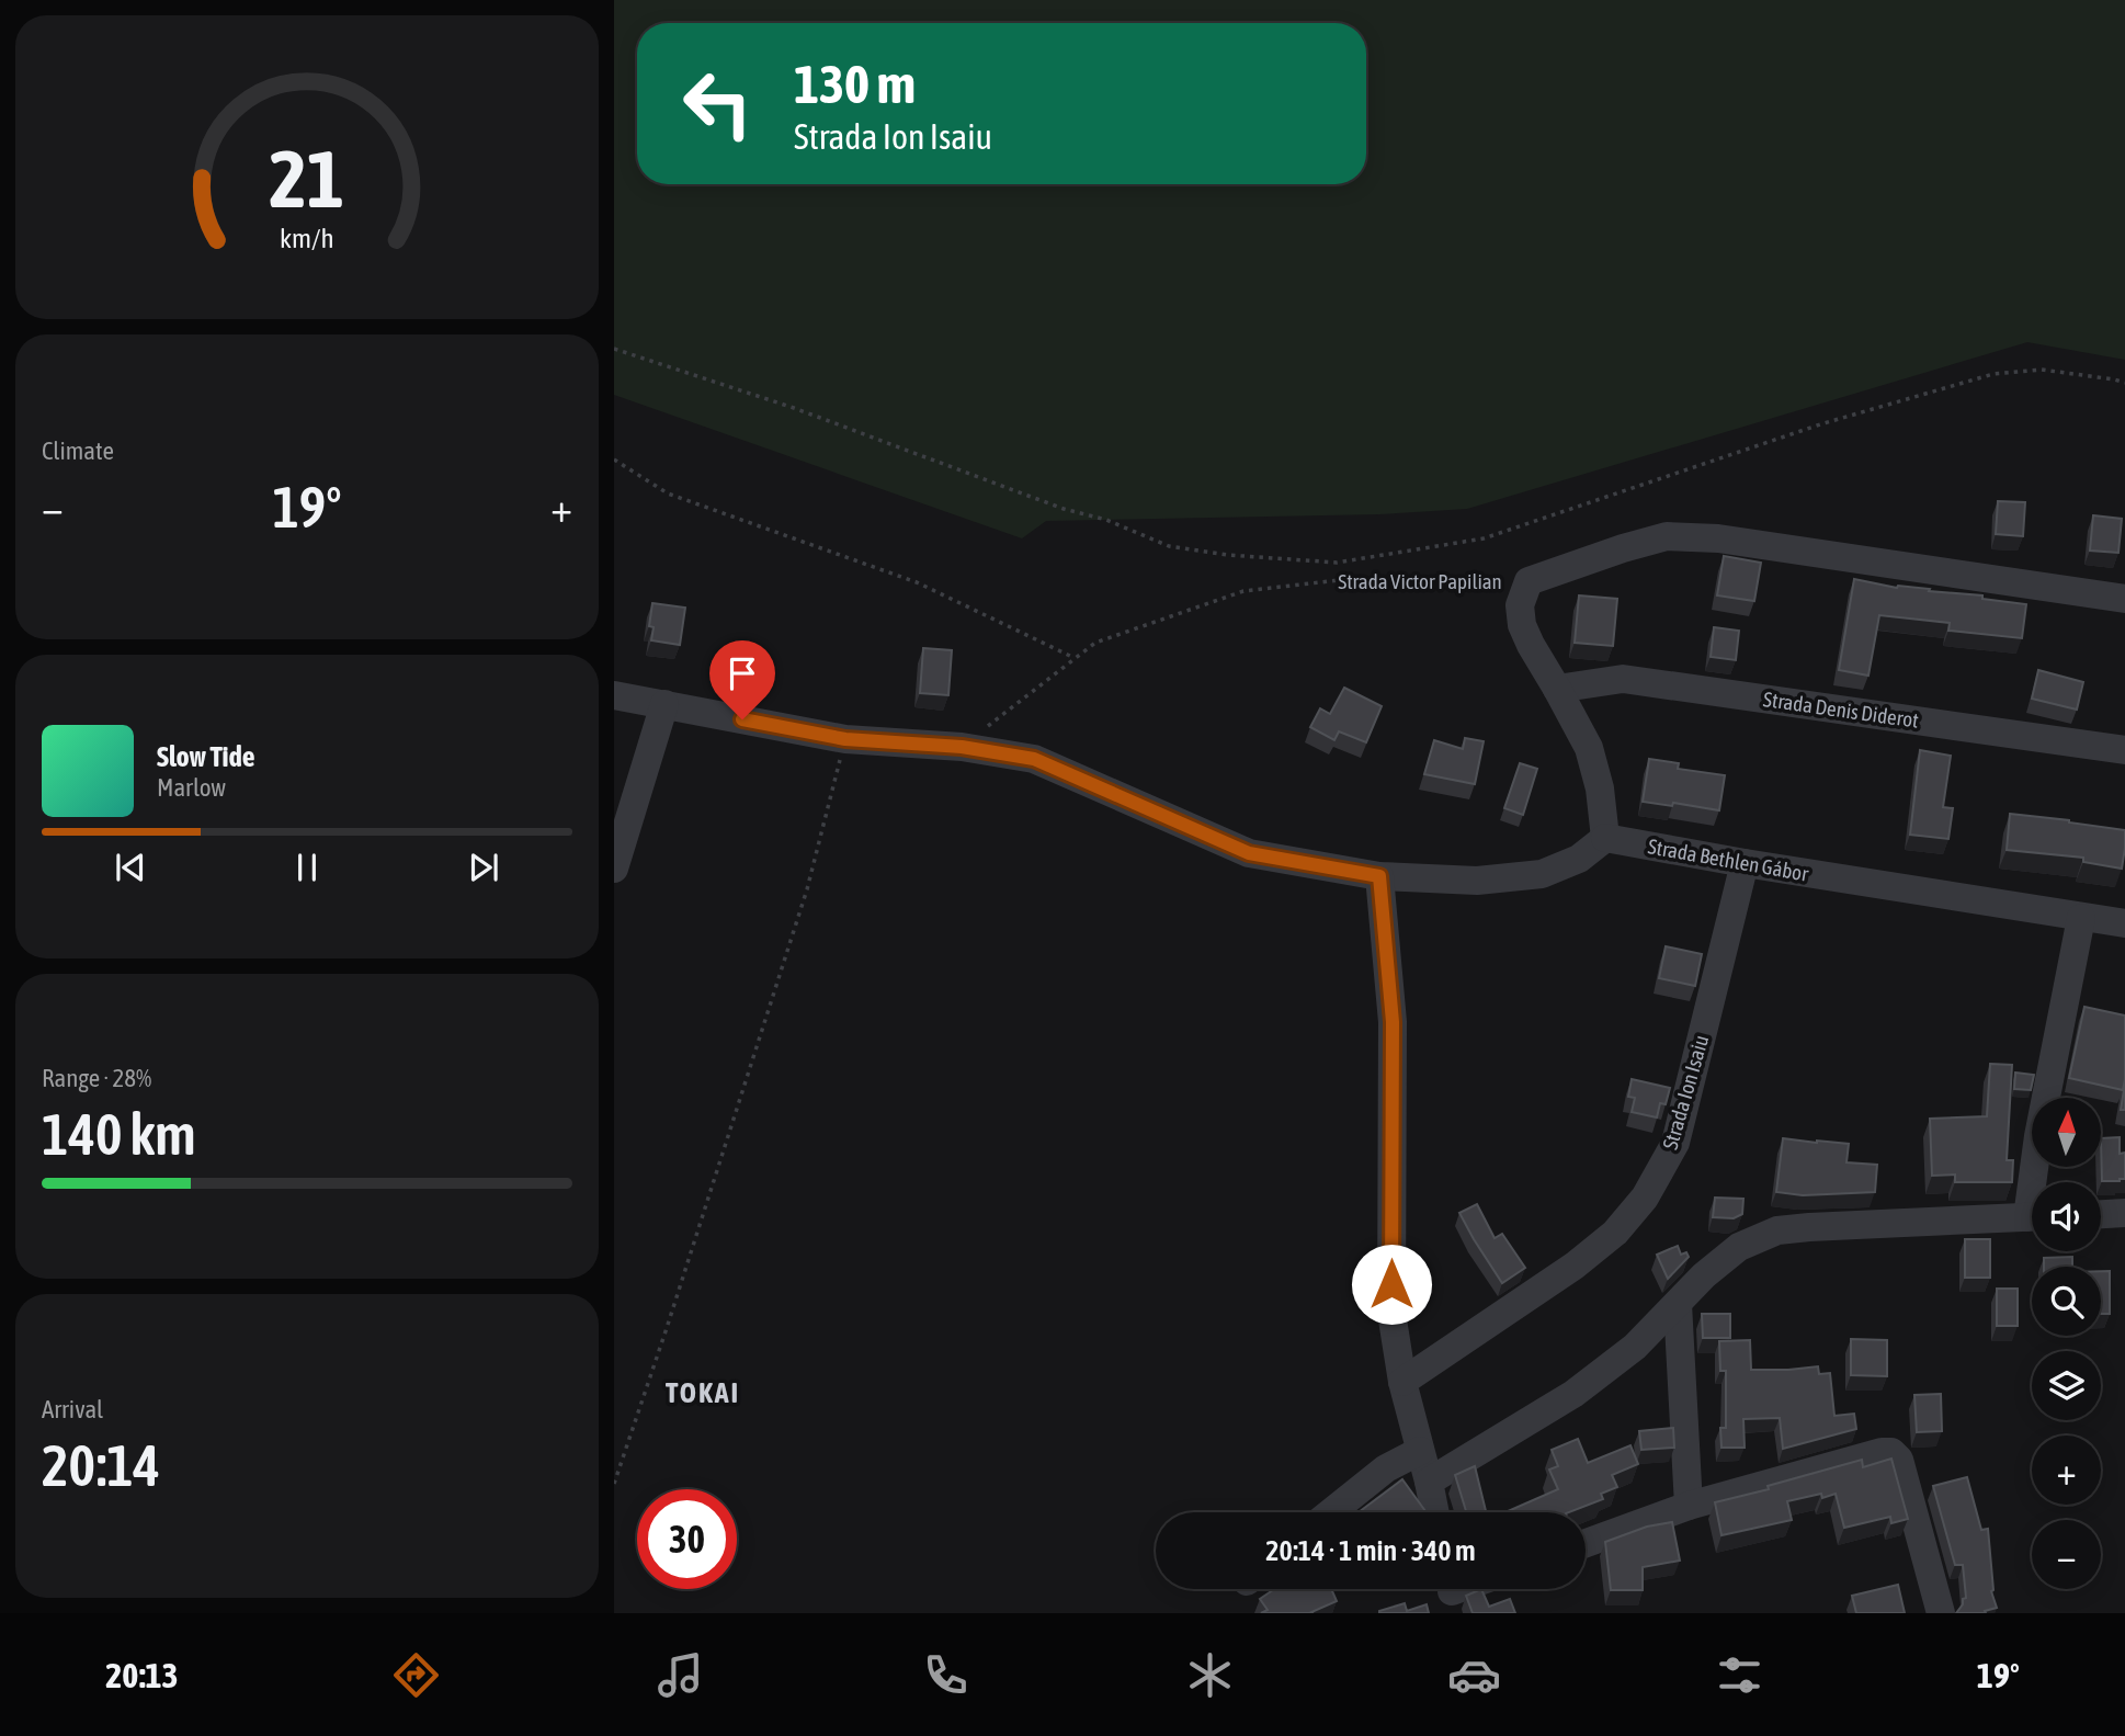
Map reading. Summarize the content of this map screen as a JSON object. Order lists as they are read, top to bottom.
{
  "streets": {
    "street": [
      "Strada Victor Papilian",
      "Strada Denis Diderot",
      "Strada Bethlen Gábor",
      "Strada Ion Isaiu"
    ]
  },
  "crossings": [
    ["Strada Bethlen Gábor", "Strada Ion Isaiu"]
  ],
  "districts": ["TOKAI"],
  "north": "top",
  "page": {
    "turn": ["130 m", "Strada Ion Isaiu"],
    "tile": [
      "Climate",
      ["Range · 28%", "140 km"],
      ["Arrival", "20:14"]
    ],
    "heat": ["−", "19°", "+"],
    "song": ["Slow Tide", "Marlow"],
    "map_buttons": ["+", "−"],
    "limit": "30",
    "trip": "20:14 · 1 min · 340 m",
    "tabs": ["20:13", "19°"],
    "gauge": ["21", "km/h"]
  }
}
